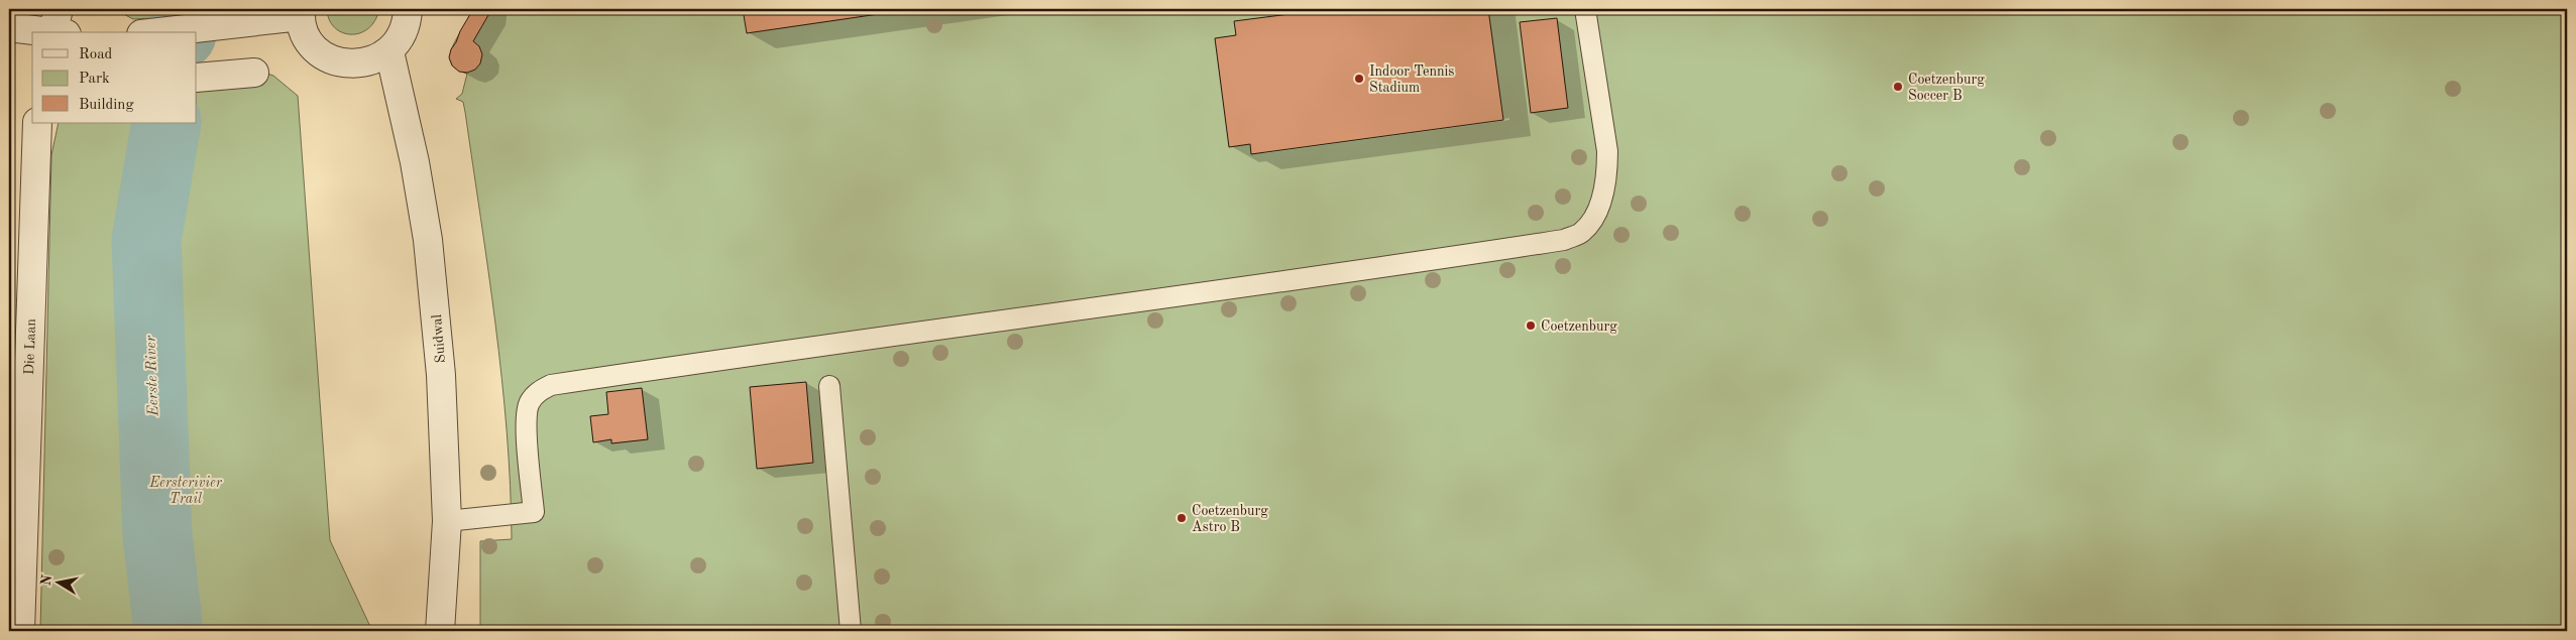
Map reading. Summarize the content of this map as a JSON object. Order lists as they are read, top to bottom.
{
  "streets": {
    "street": ["Suidwal", "Die Laan"]
  },
  "water": ["Eerste River"],
  "parks": ["Eersterivier Trail"],
  "places": [
    "Indoor Tennis Stadium",
    "Coetzenburg Soccer B",
    "Coetzenburg",
    "Coetzenburg Astro B"
  ],
  "legend": ["Road", "Park", "Building"],
  "north": "left"
}
